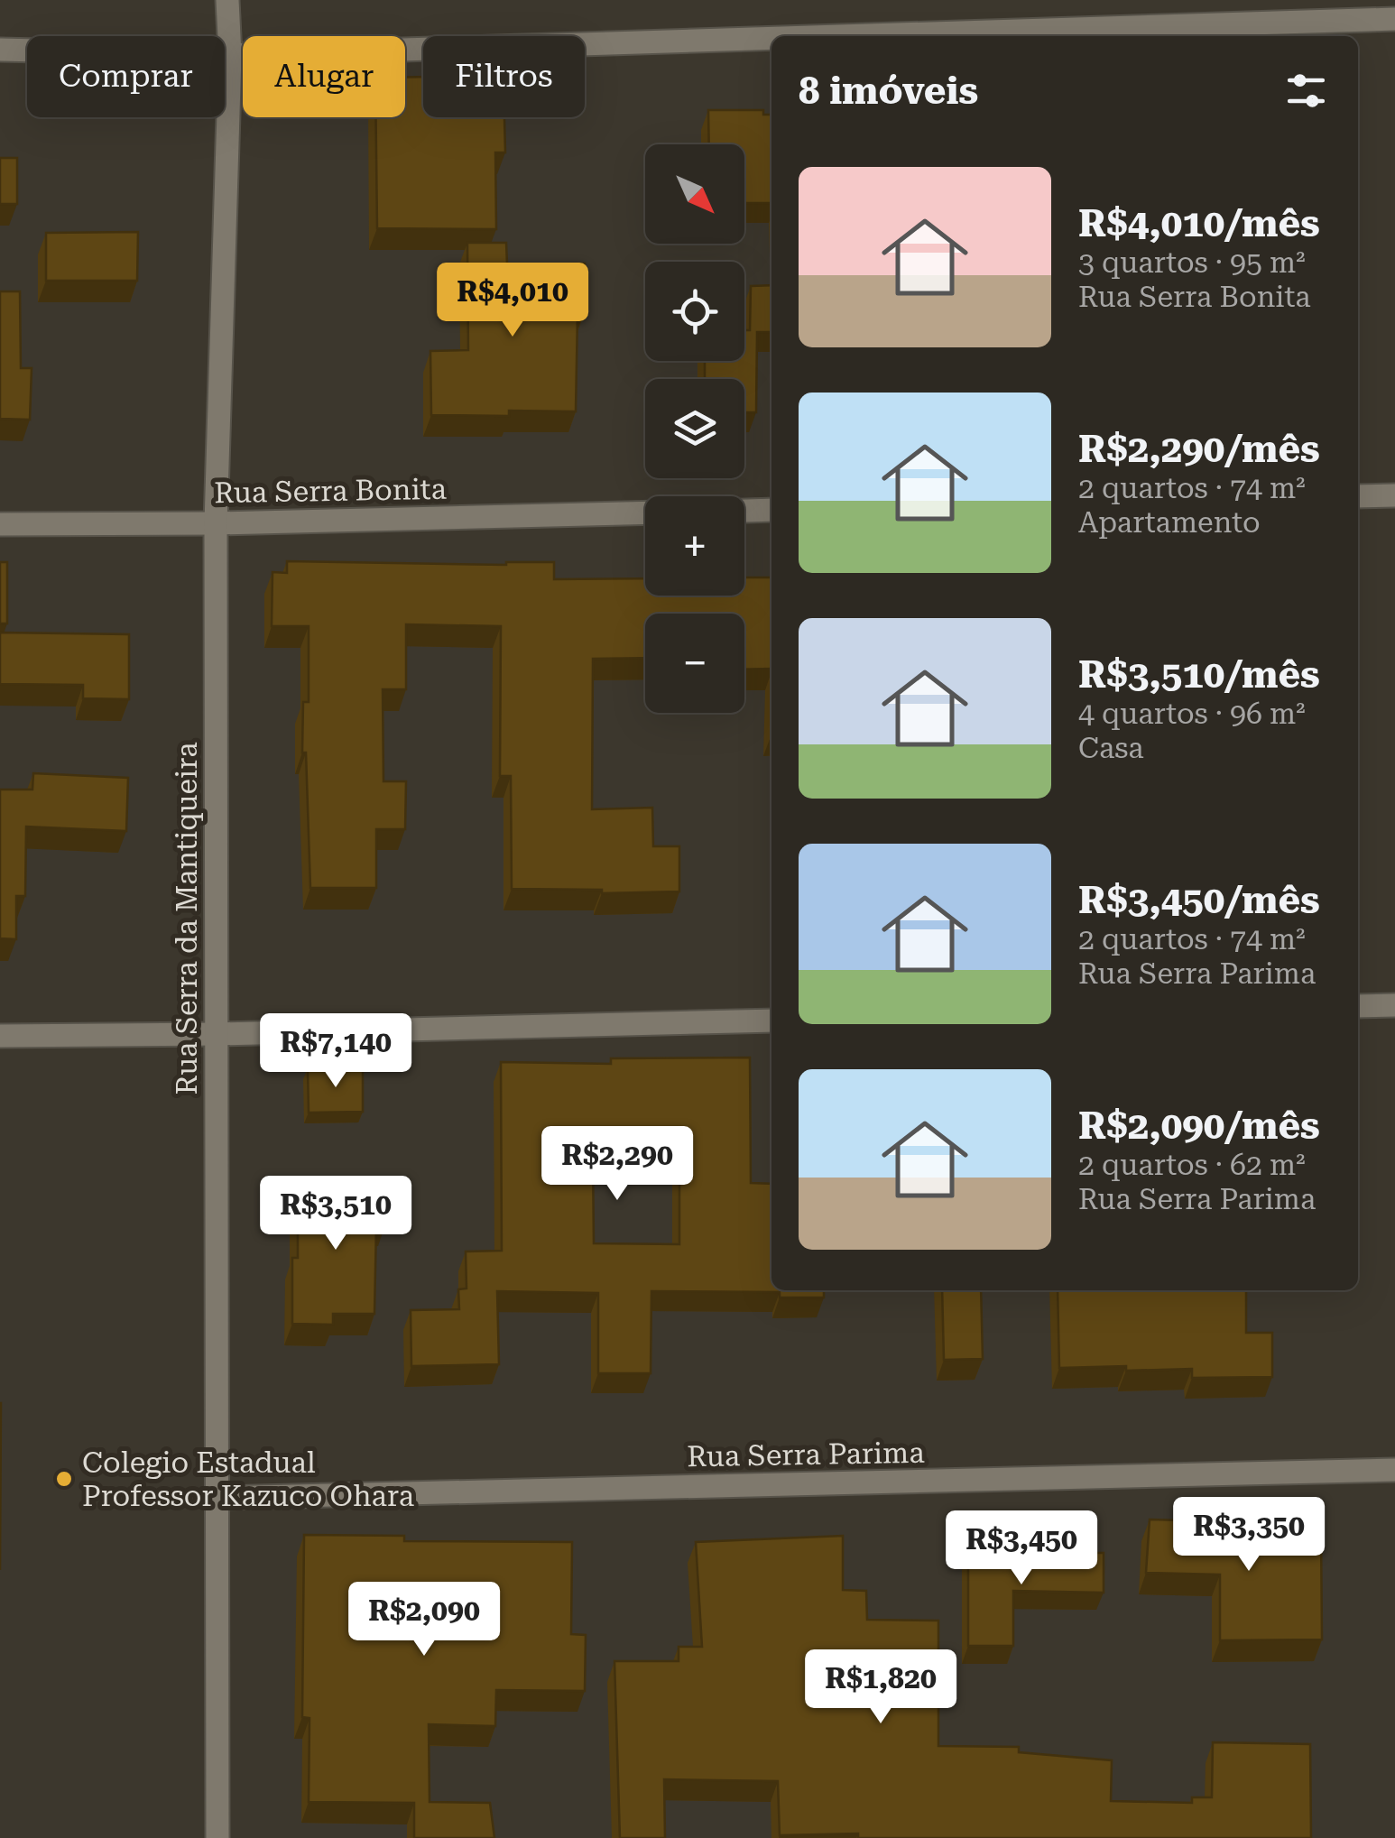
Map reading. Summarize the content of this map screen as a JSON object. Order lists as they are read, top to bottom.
{
  "streets": {
    "street": ["Rua Serra Bonita", "Rua Serra da Mantiqueira", "Rua Serra Parima"]
  },
  "crossings": [
    ["Rua Serra Bonita", "Rua Serra da Mantiqueira"],
    ["Rua Serra da Mantiqueira", "Rua Serra Parima"]
  ],
  "places": ["Colegio Estadual Professor Kazuco Ohara"],
  "north": "bottom right",
  "page": {
    "chip": ["Comprar", "Alugar", "Filtros"],
    "heading": "8 imóveis",
    "map_buttons": ["+", "−"],
    "list": [
      {
        "name": "R$4,010/mês",
        "note": "3 quartos · 95 m² · Rua Serra Bonita"
      },
      {
        "name": "R$2,290/mês",
        "note": "2 quartos · 74 m² · Apartamento"
      },
      {
        "name": "R$3,510/mês",
        "note": "4 quartos · 96 m² · Casa"
      },
      {
        "name": "R$3,450/mês",
        "note": "2 quartos · 74 m² · Rua Serra Parima"
      },
      {
        "name": "R$2,090/mês",
        "note": "2 quartos · 62 m² · Rua Serra Parima"
      }
    ],
    "price": [
      "R$4,010",
      "R$7,140",
      "R$2,290",
      "R$3,510",
      "R$3,350",
      "R$3,450",
      "R$2,090",
      "R$1,820"
    ]
  }
}
